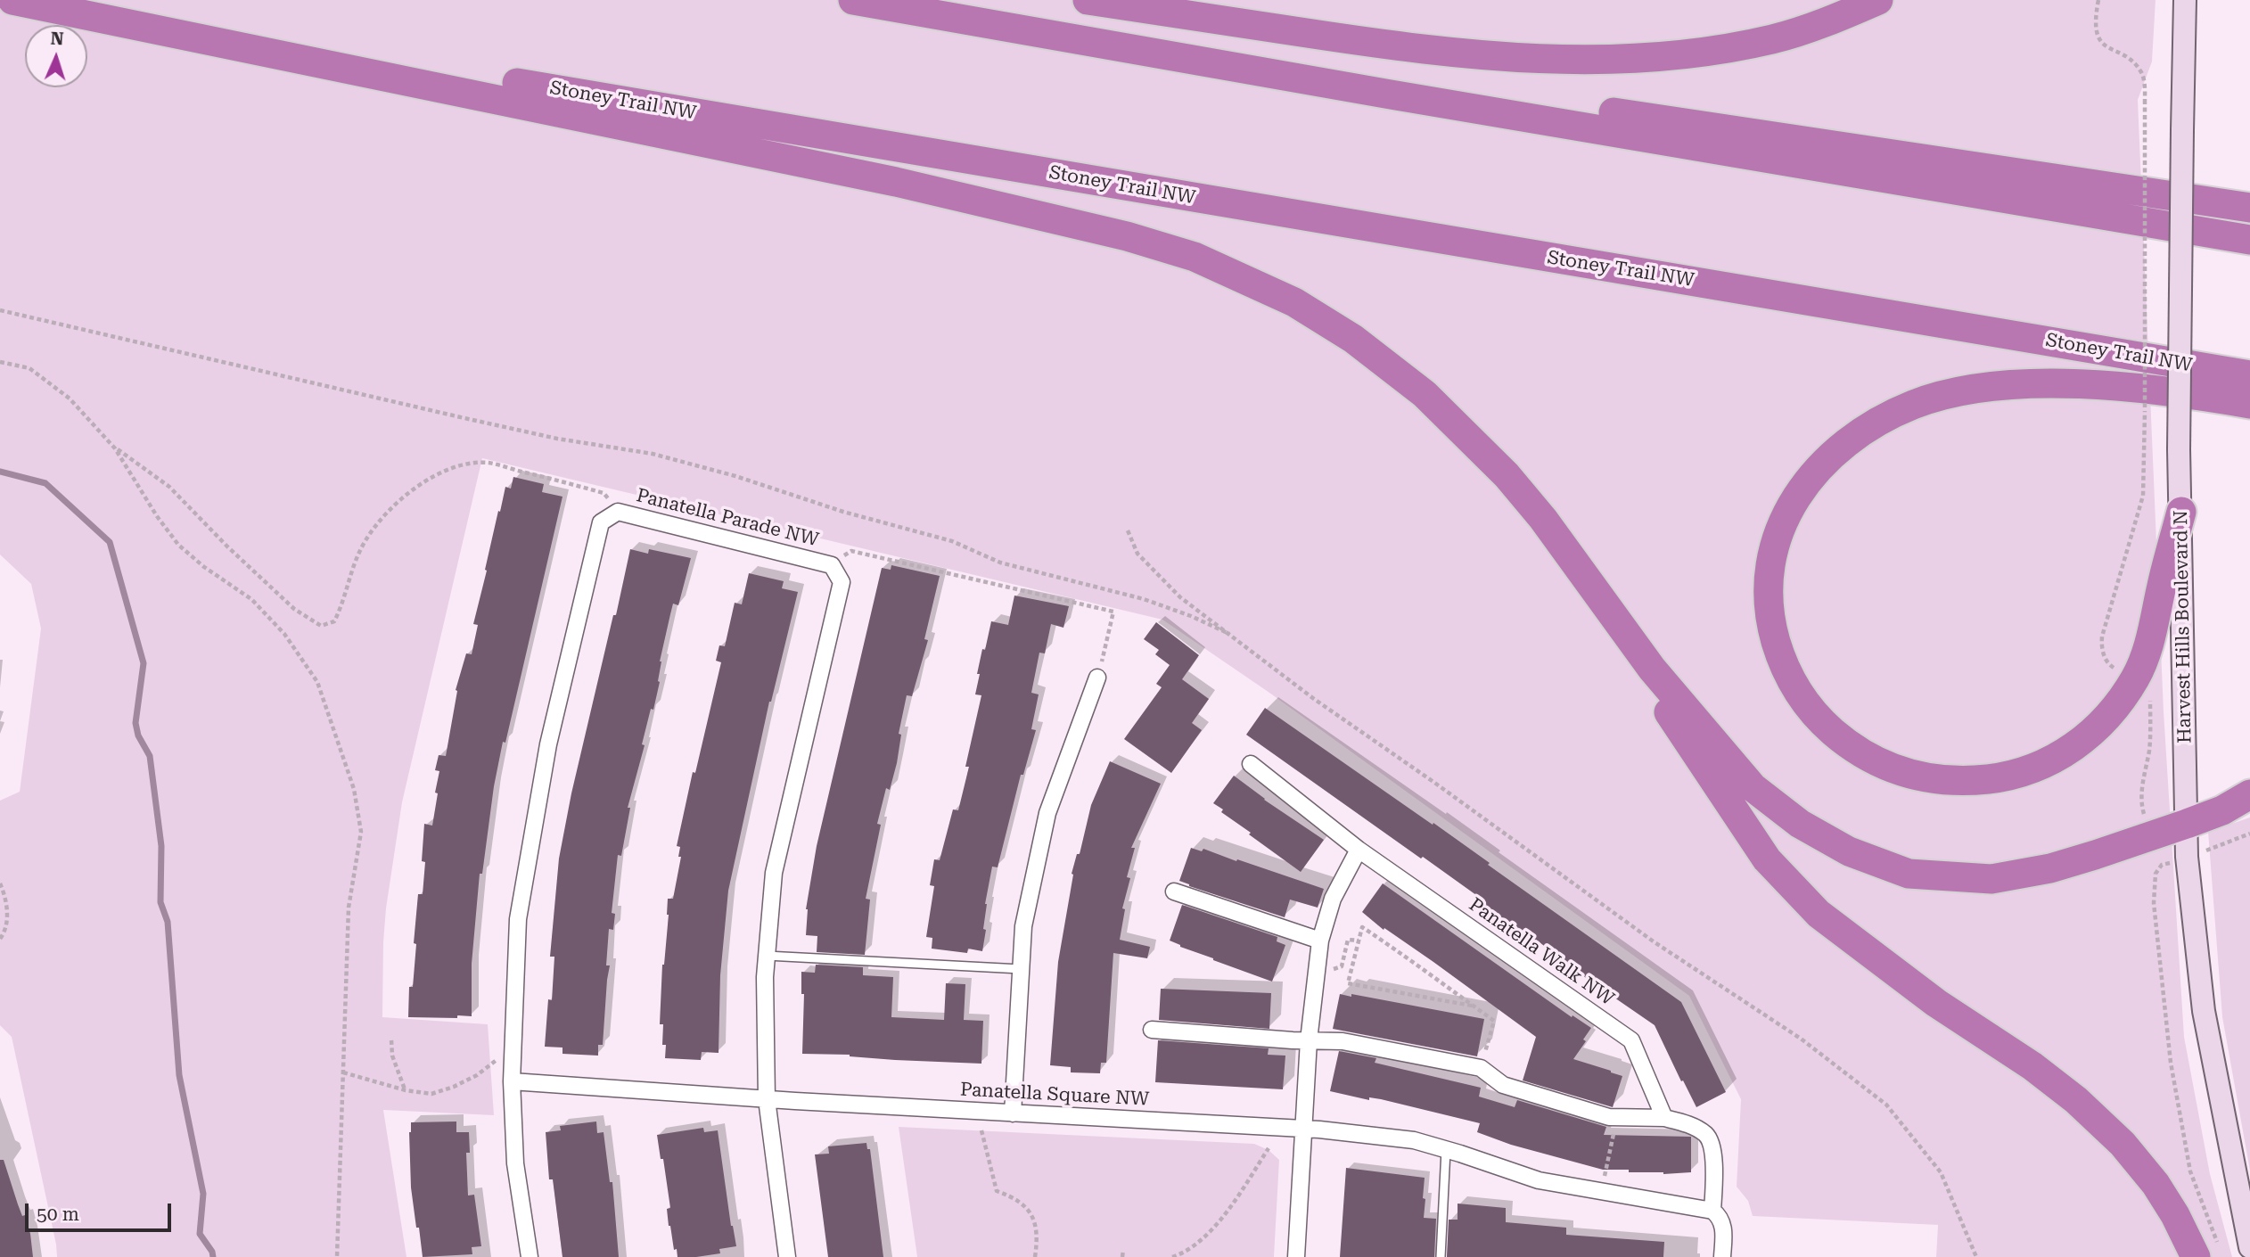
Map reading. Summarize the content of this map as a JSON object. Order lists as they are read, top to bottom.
{
  "streets": {
    "highway": ["Stoney Trail NW"],
    "main road": ["Harvest Hills Boulevard N"],
    "street": ["Panatella Parade NW", "Panatella Walk NW", "Panatella Square NW"]
  },
  "crossings": [
    ["Panatella Parade NW", "Panatella Square NW"]
  ],
  "scale_bar": "50 m",
  "north": "top"
}
